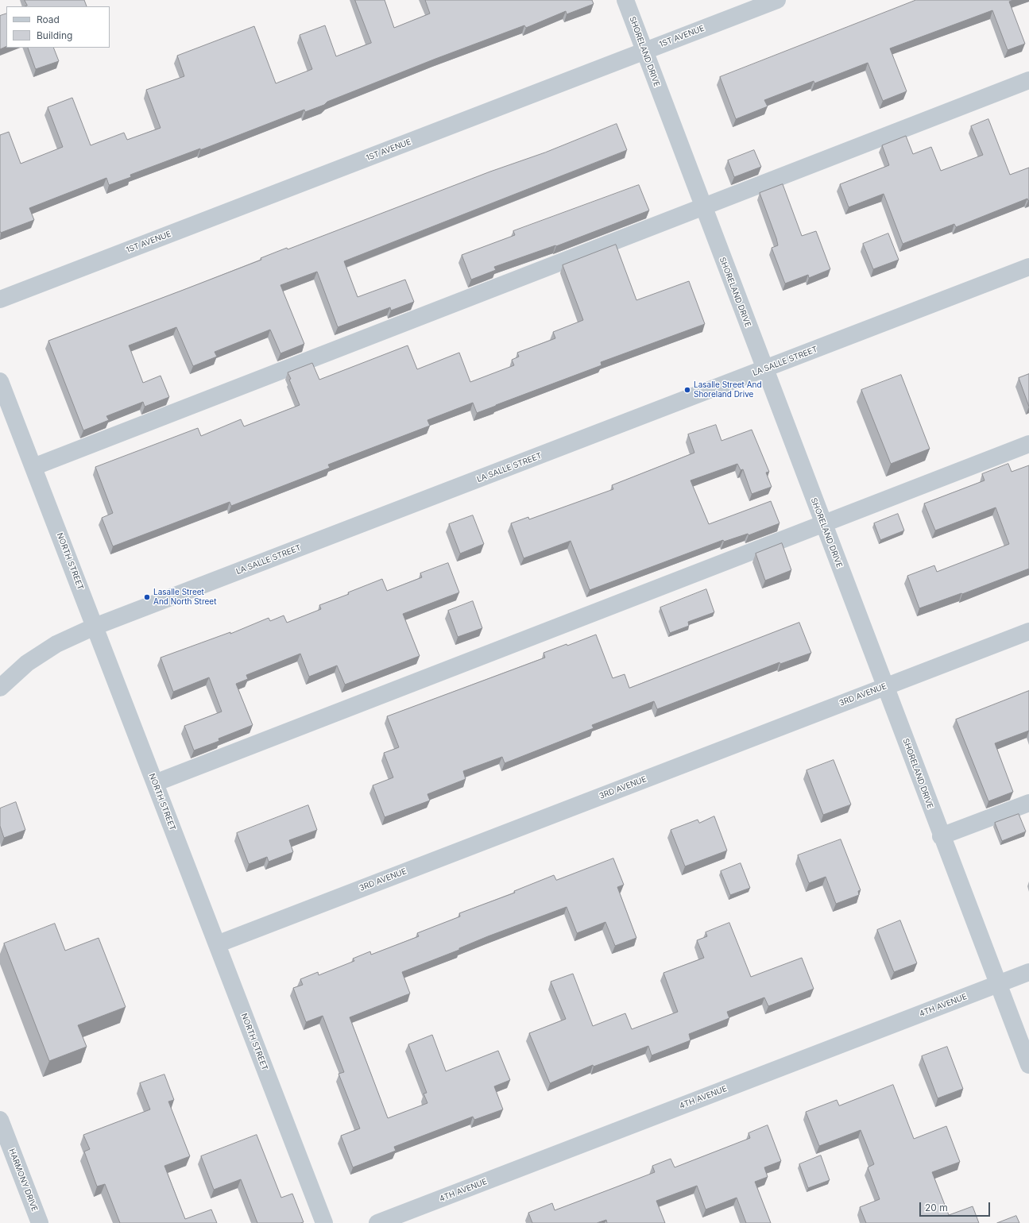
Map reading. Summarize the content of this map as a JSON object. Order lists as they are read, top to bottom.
{
  "streets": {
    "street": [
      "1ST AVENUE",
      "SHORELAND DRIVE",
      "LA SALLE STREET",
      "NORTH STREET",
      "3RD AVENUE",
      "4TH AVENUE",
      "HARMONY DRIVE"
    ]
  },
  "crossings": [
    ["1ST AVENUE", "SHORELAND DRIVE"],
    ["SHORELAND DRIVE", "LA SALLE STREET"],
    ["SHORELAND DRIVE", "3RD AVENUE"],
    ["SHORELAND DRIVE", "4TH AVENUE"],
    ["LA SALLE STREET", "NORTH STREET"],
    ["NORTH STREET", "3RD AVENUE"]
  ],
  "places": ["Lasalle Street And Shoreland Drive", "Lasalle Street And North Street"],
  "legend": ["Road", "Building"],
  "scale_bar": "20 m"
}
